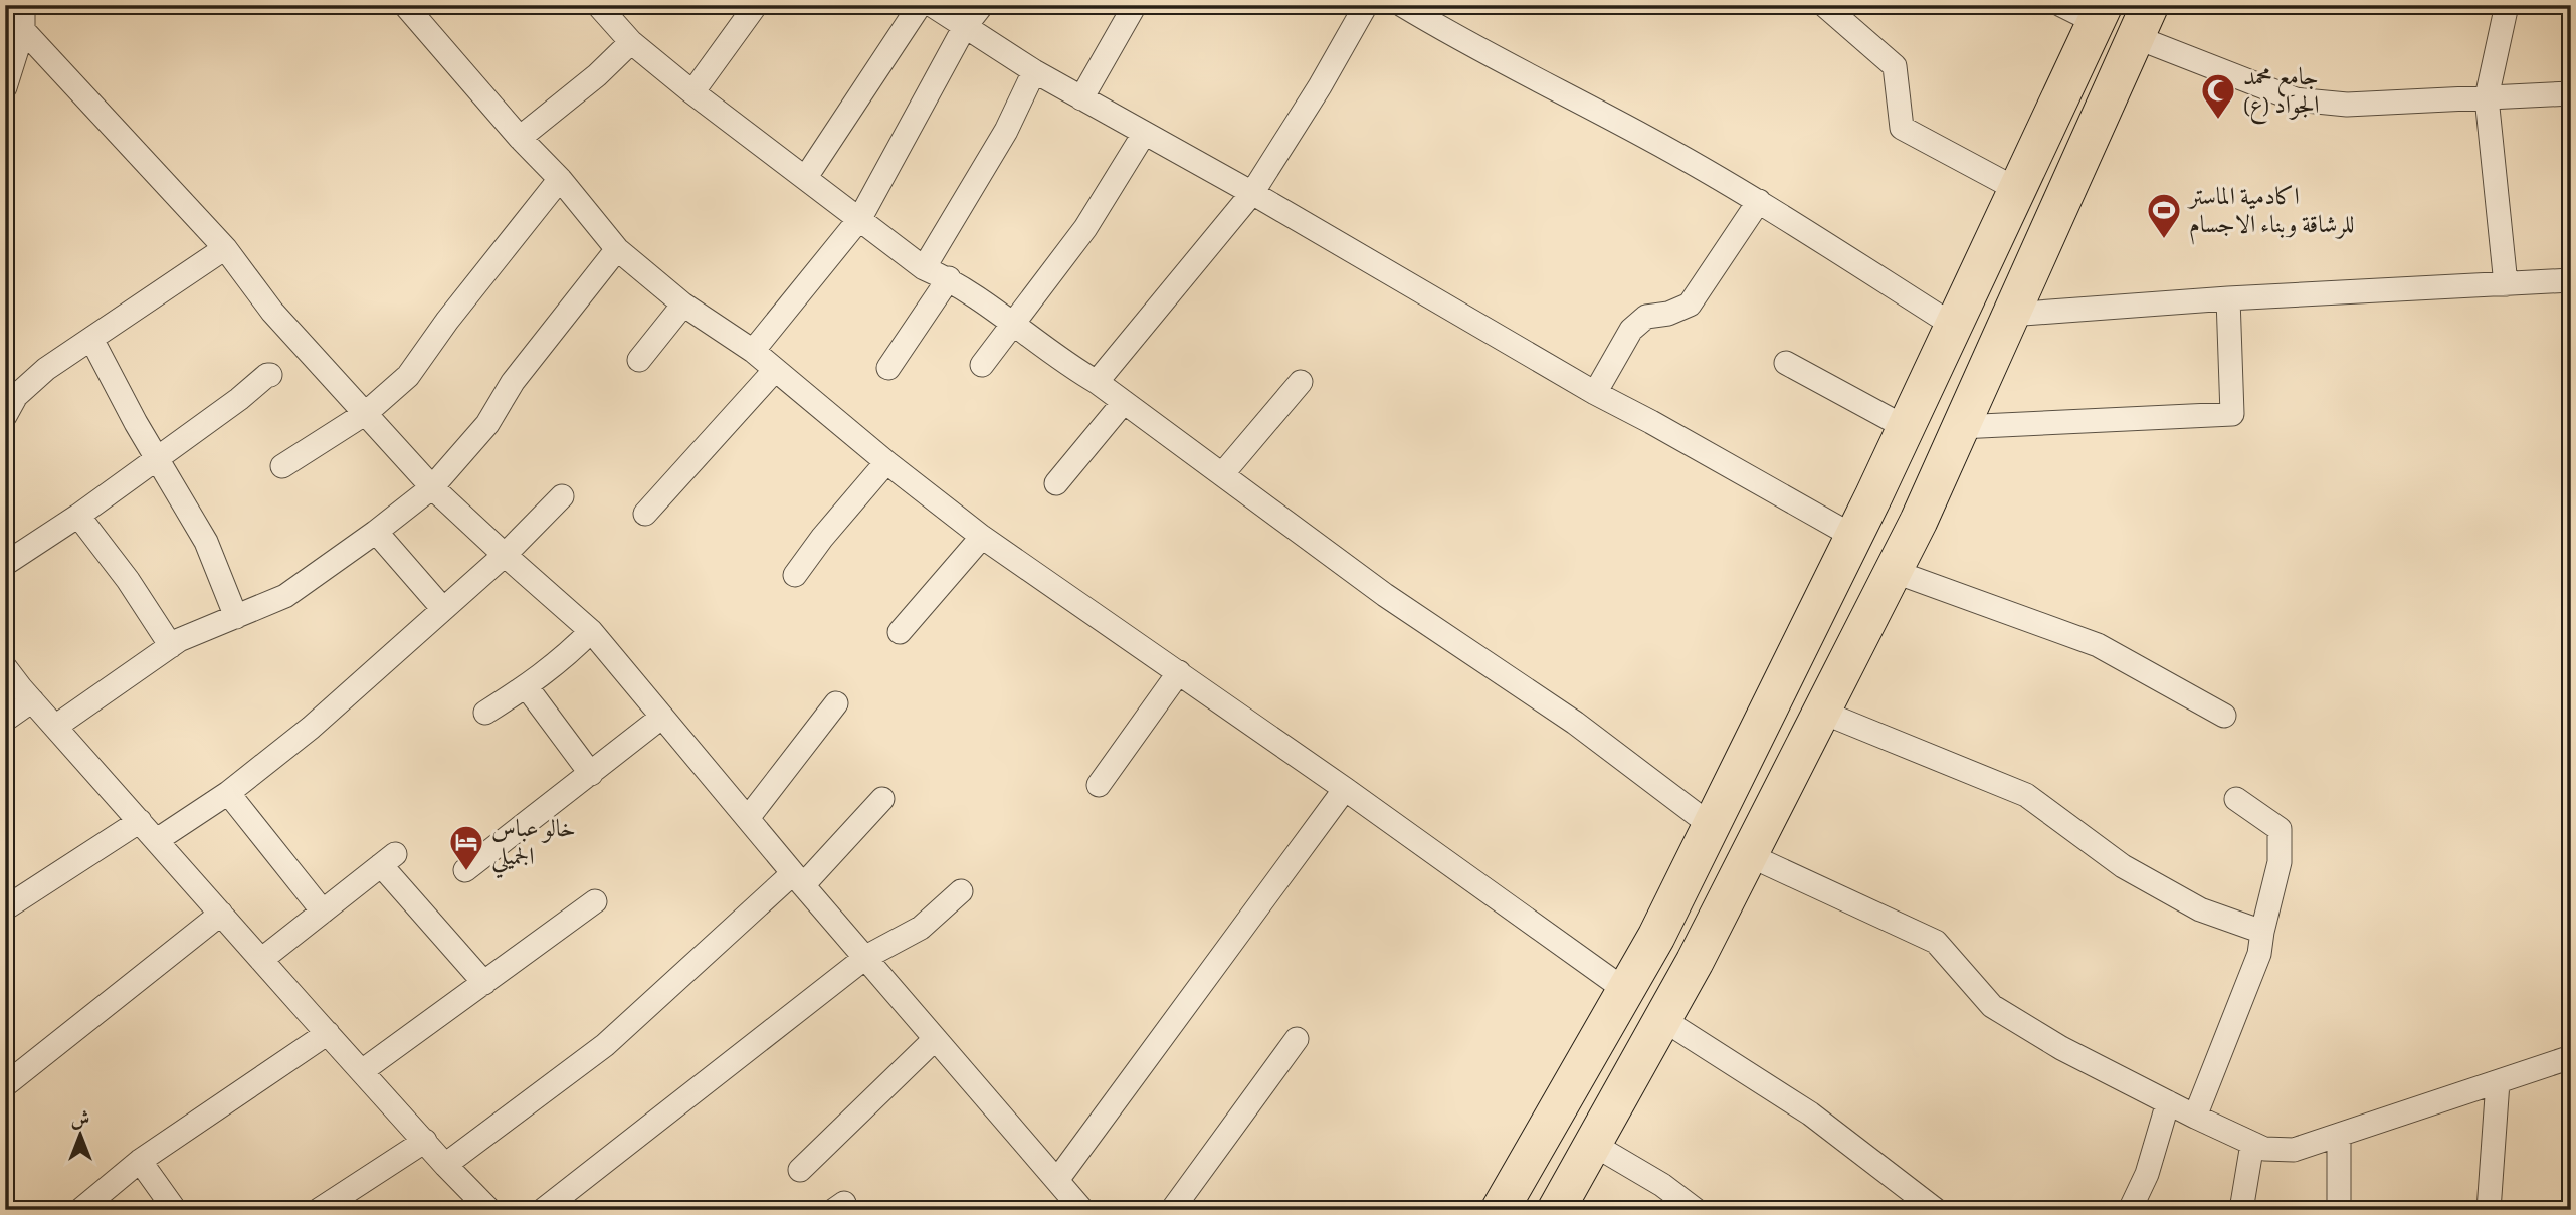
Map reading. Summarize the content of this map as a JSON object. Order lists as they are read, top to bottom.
{
  "places": {
    "mosque": ["جامع محمد الجواد (ع)"],
    "sports": ["اكادمية الماستر للرشاقة وبناء الاجسام"],
    "hotel": ["خالو عباس الجميلي"]
  },
  "north": "top"
}
